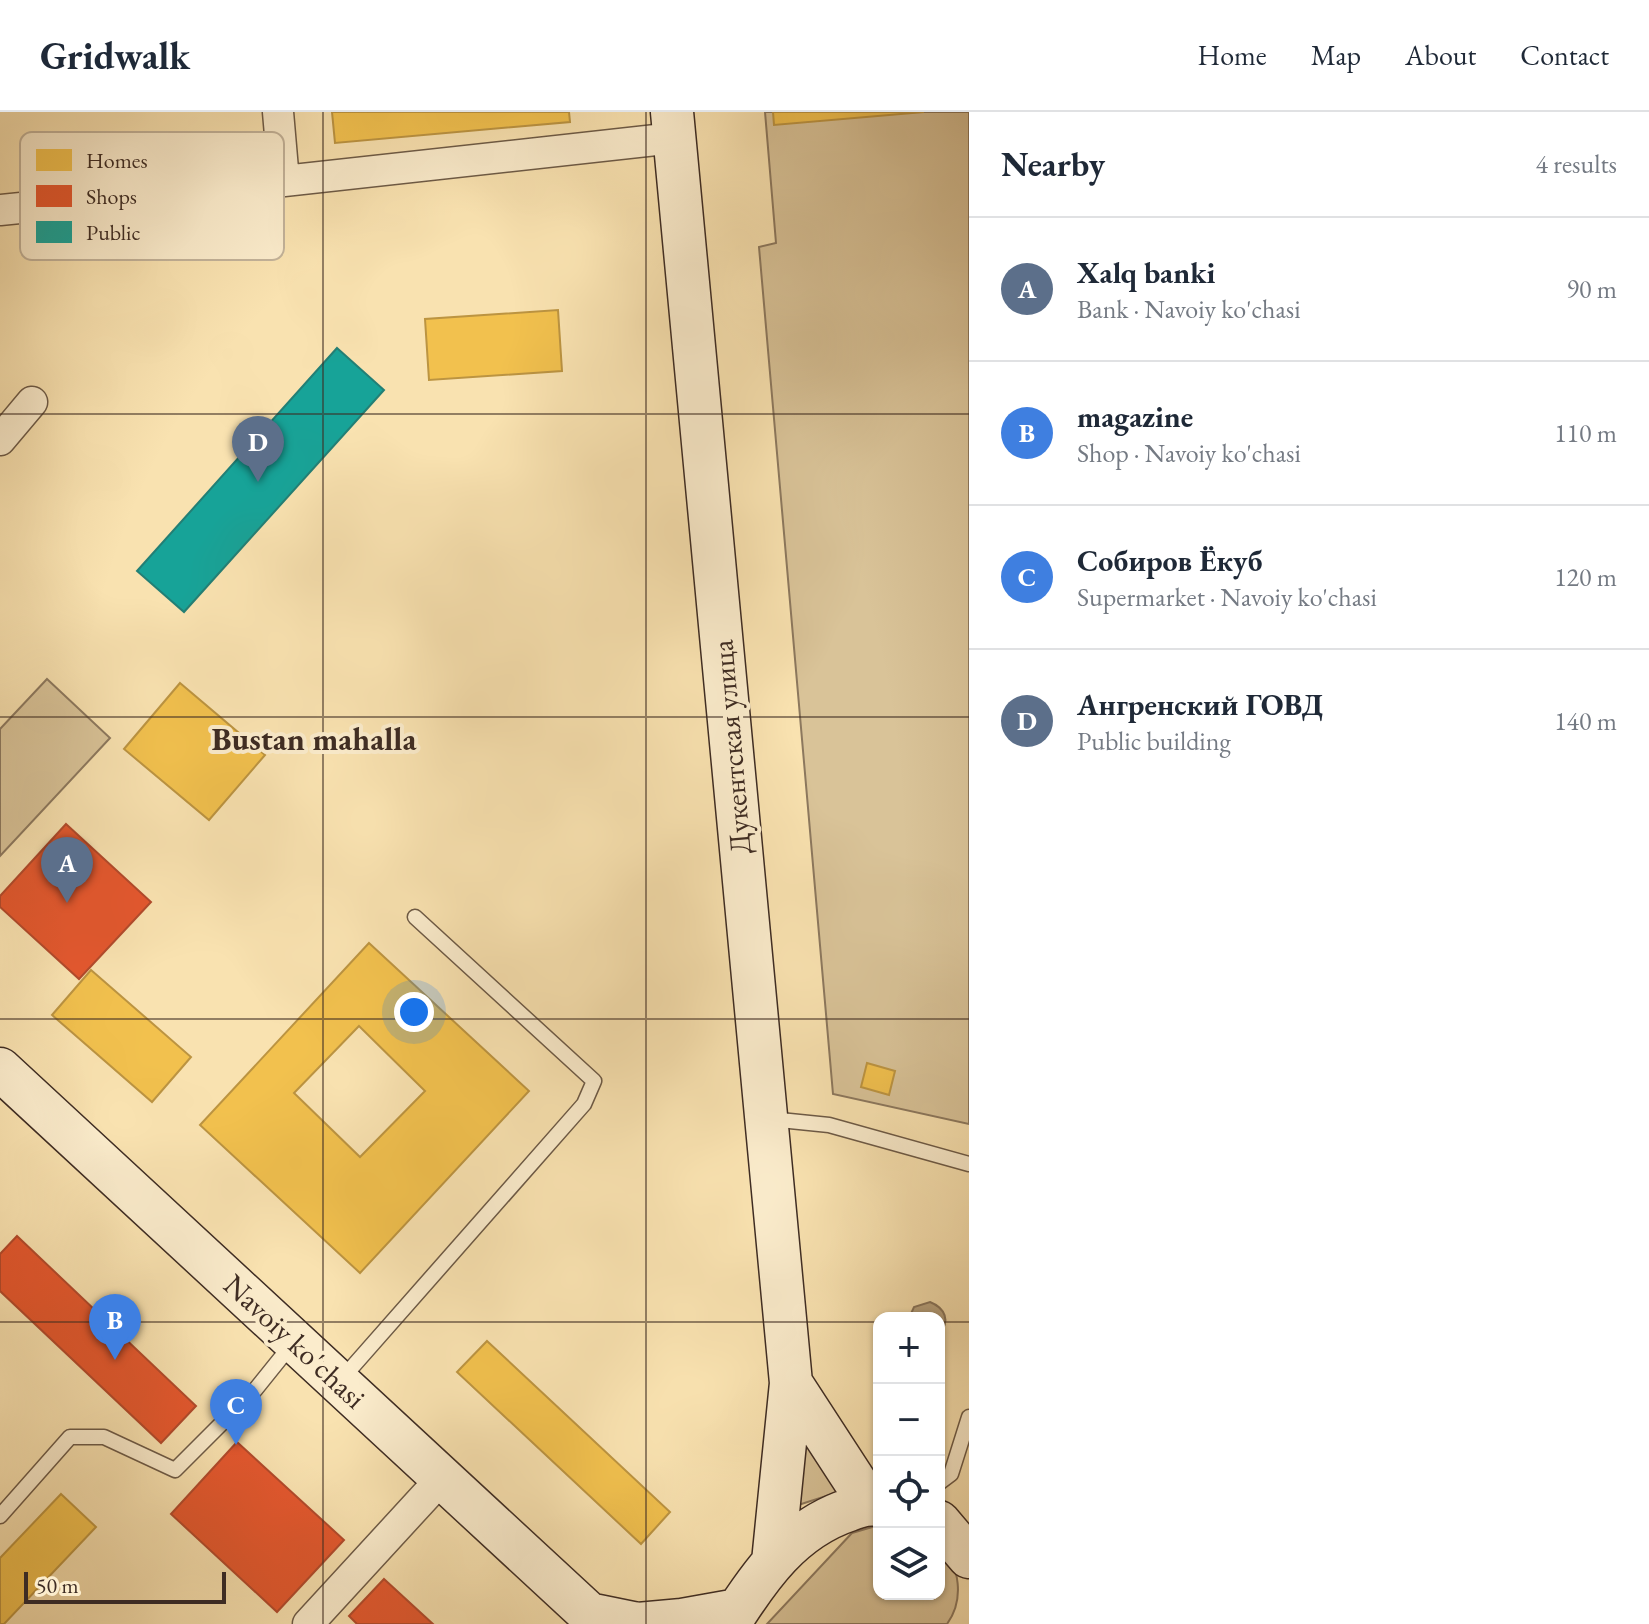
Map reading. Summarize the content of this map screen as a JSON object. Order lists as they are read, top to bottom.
{
  "streets": {
    "main road": ["Дукентская улица", "Navoiy ko'chasi"]
  },
  "districts": ["Bustan mahalla"],
  "legend": ["Homes", "Shops", "Public"],
  "scale_bar": "50 m",
  "page": {
    "header": "Gridwalk",
    "nav": [
      "Home",
      "Map",
      "About",
      "Contact"
    ],
    "heading": ["Nearby", "4 results"],
    "list": [
      {
        "mark": "A",
        "name": "Xalq banki",
        "note": "Bank · Navoiy ko'chasi",
        "value": "90 m"
      },
      {
        "mark": "B",
        "name": "magazine",
        "note": "Shop · Navoiy ko'chasi",
        "value": "110 m"
      },
      {
        "mark": "C",
        "name": "Собиров Ёкуб",
        "note": "Supermarket · Navoiy ko'chasi",
        "value": "120 m"
      },
      {
        "mark": "D",
        "name": "Ангpенский ГОВД",
        "note": "Public building",
        "value": "140 m"
      }
    ],
    "pins": [
      "D",
      "A",
      "B",
      "C"
    ],
    "map_buttons": ["+", "−"],
    "scale": "50 m"
  }
}
